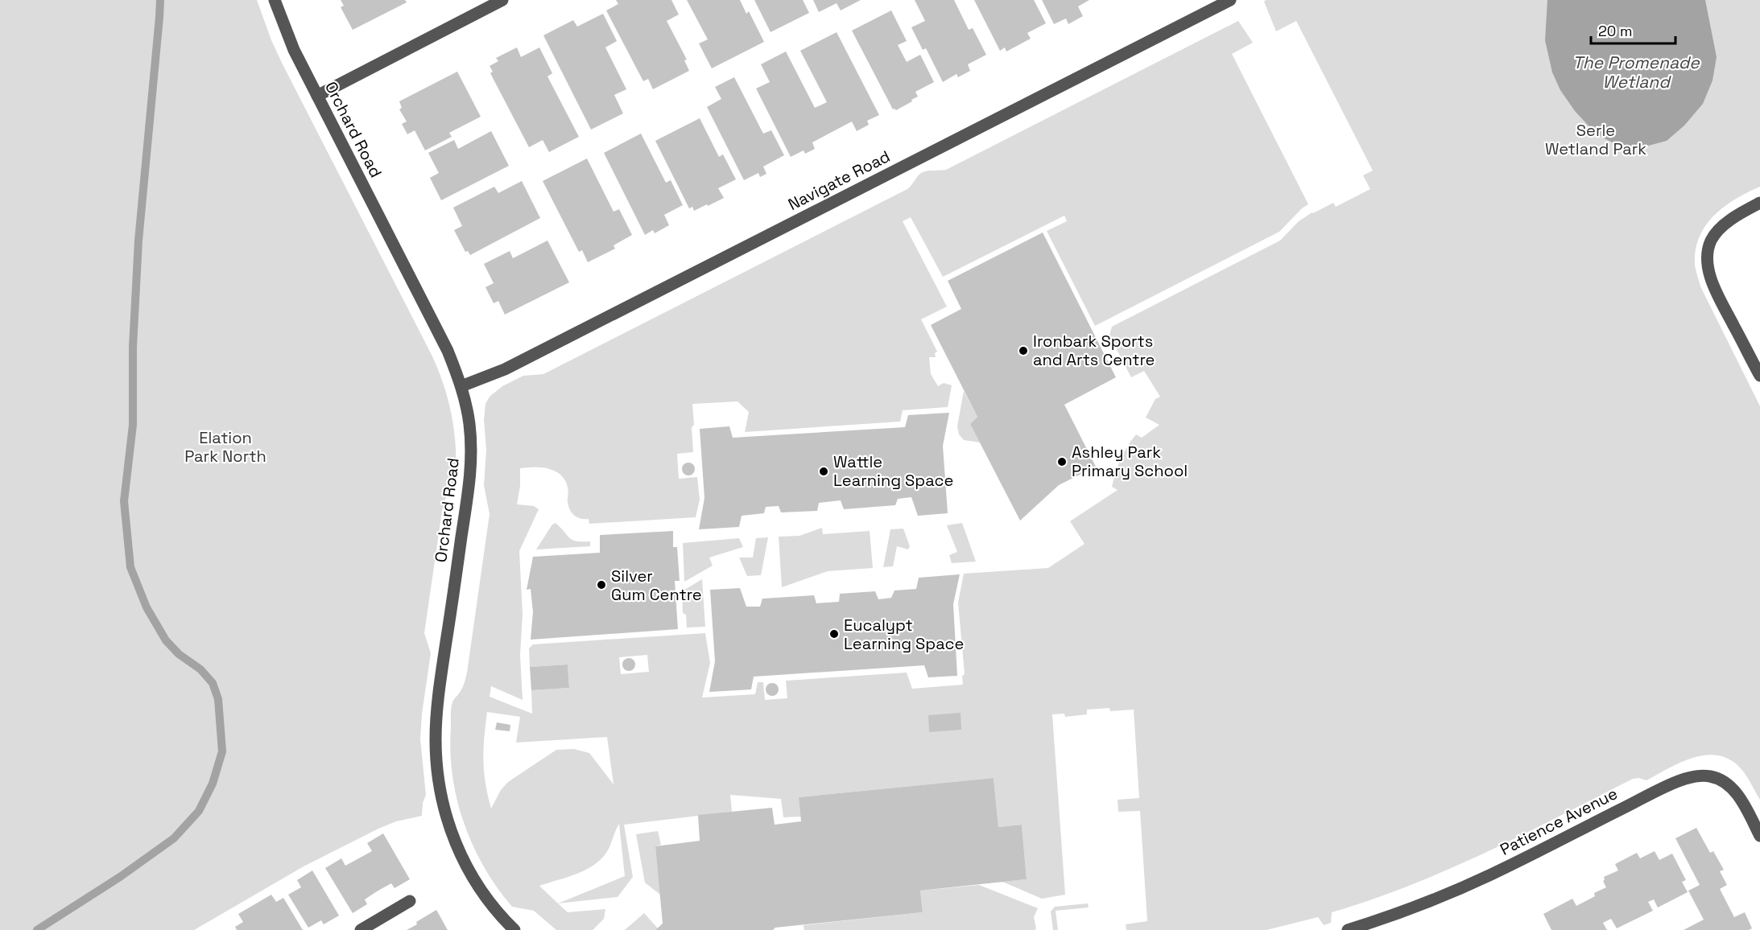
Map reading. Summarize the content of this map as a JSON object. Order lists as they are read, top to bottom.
{
  "streets": {
    "street": ["Orchard Road", "Navigate Road", "Patience Avenue"]
  },
  "crossings": [
    ["Orchard Road", "Navigate Road"]
  ],
  "water": ["The Promenade Wetland"],
  "parks": ["Serle Wetland Park", "Elation Park North"],
  "places": [
    "Ironbark Sports and Arts Centre",
    "Ashley Park Primary School",
    "Wattle Learning Space",
    "Silver Gum Centre",
    "Eucalypt Learning Space"
  ],
  "scale_bar": "20 m"
}
